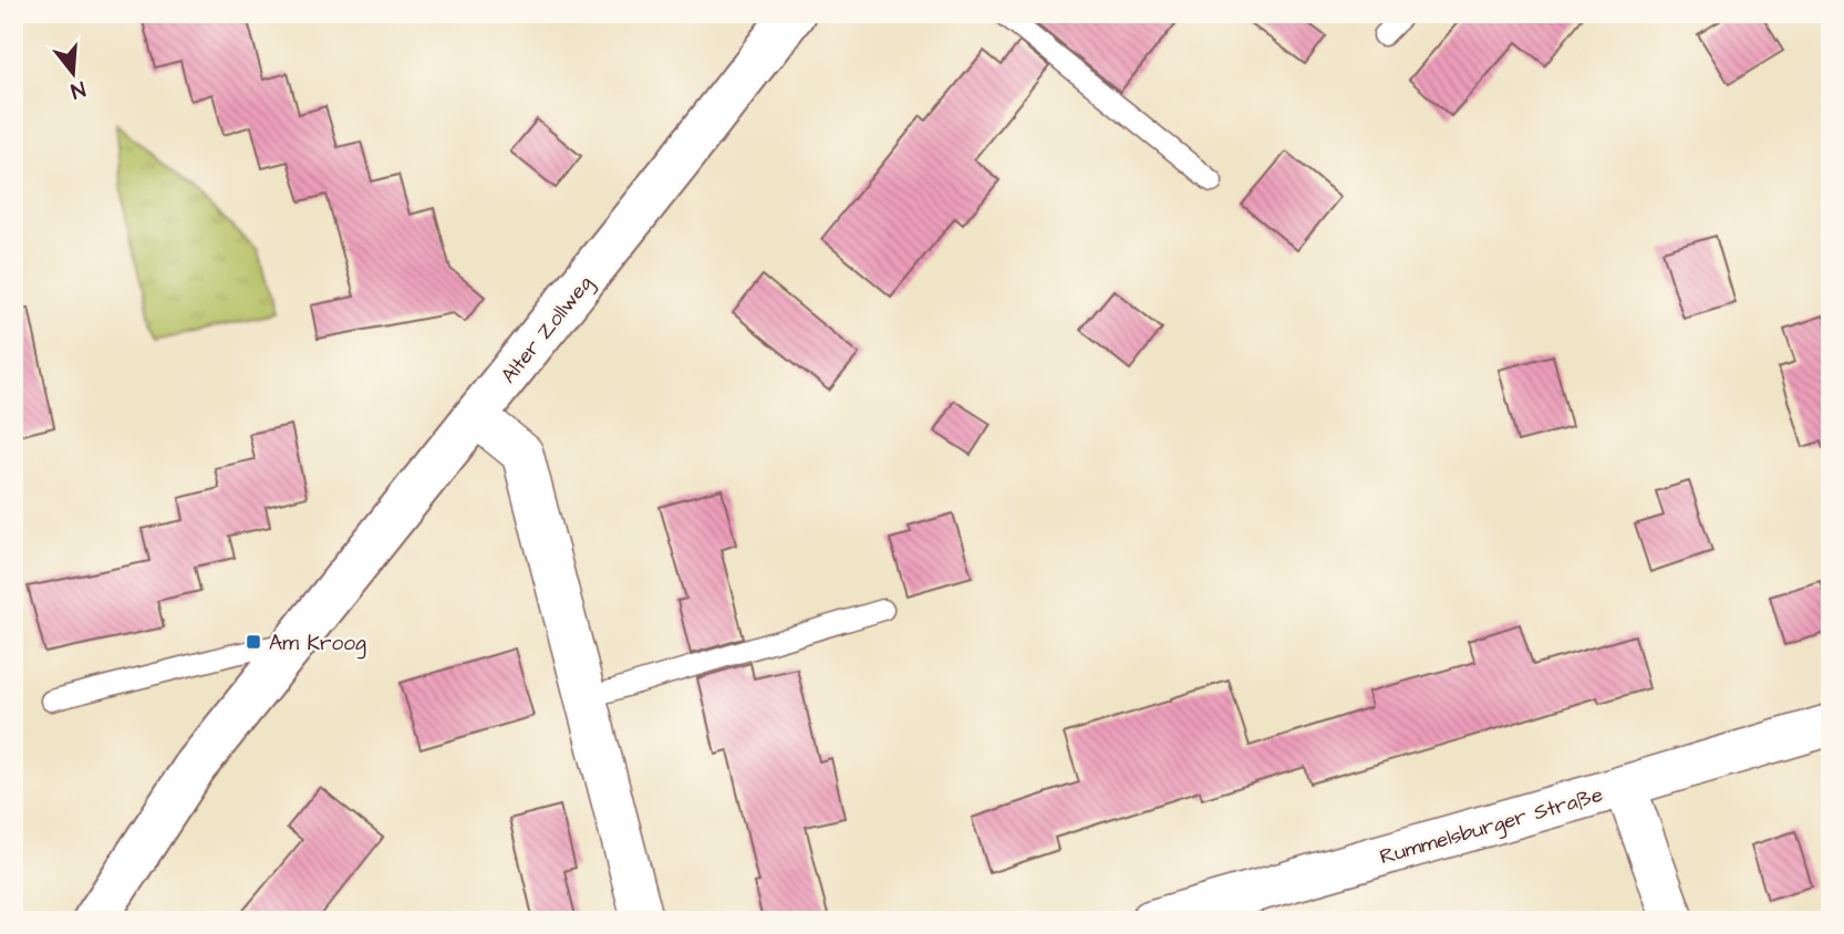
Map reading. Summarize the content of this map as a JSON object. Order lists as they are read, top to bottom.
{
  "streets": {
    "street": ["Alter Zollweg", "Rummelsburger Straße"]
  },
  "places": {
    "transit": ["Am Kroog"]
  },
  "north": "bottom"
}
